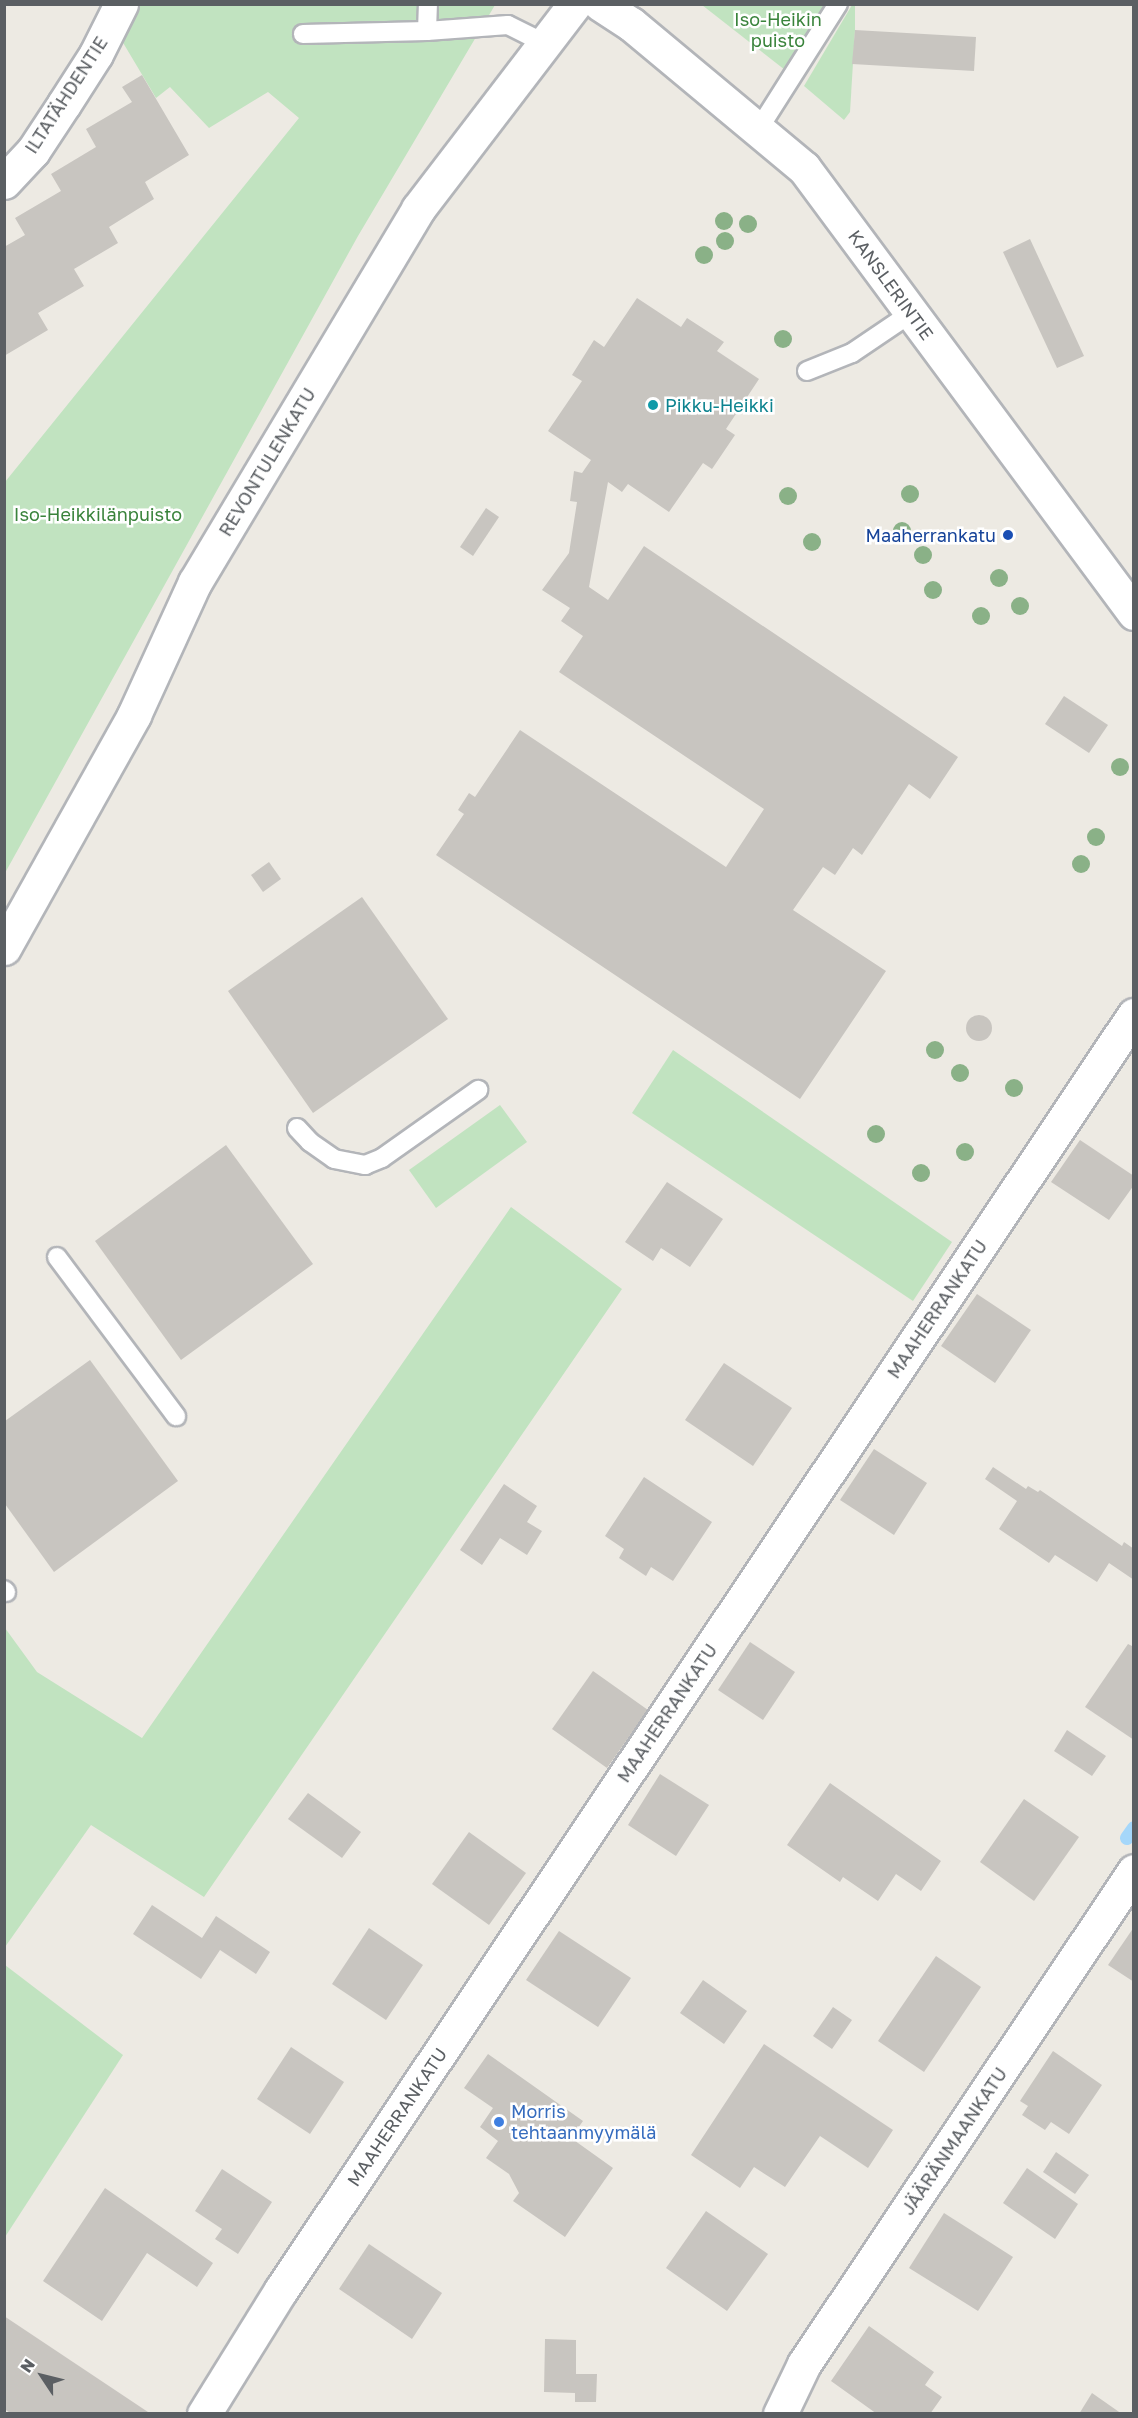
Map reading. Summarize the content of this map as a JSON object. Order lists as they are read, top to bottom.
{
  "streets": {
    "street": [
      "ILTATÄHDENTIE",
      "KANSLERINTIE",
      "REVONTULENKATU",
      "MAAHERRANKATU",
      "JÄÄRÄNMAANKATU"
    ]
  },
  "parks": ["Iso-Heikin puisto", "Iso-Heikkilänpuisto"],
  "places": ["Pikku-Heikki", "Maaherrankatu", "Morris tehtaanmyymälä"],
  "north": "top left"
}
